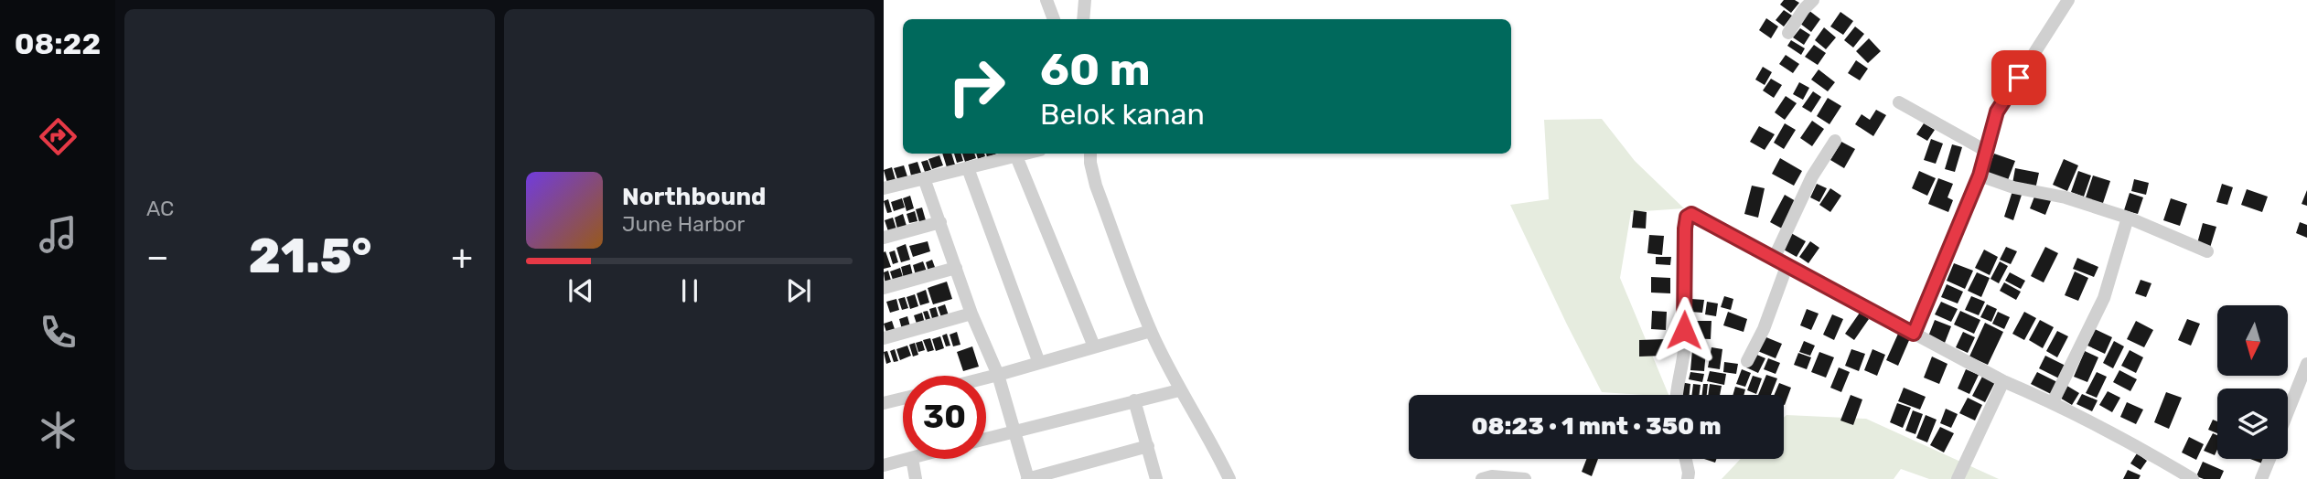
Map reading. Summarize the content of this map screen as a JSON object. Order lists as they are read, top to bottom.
{
  "north": "bottom",
  "page": {
    "tabs": "08:22",
    "tile": "AC",
    "turn": ["60 m", "Belok kanan"],
    "song": ["Northbound", "June Harbor"],
    "heat": ["−", "21.5°", "+"],
    "limit": "30",
    "trip": "08:23 · 1 mnt · 350 m"
  }
}
